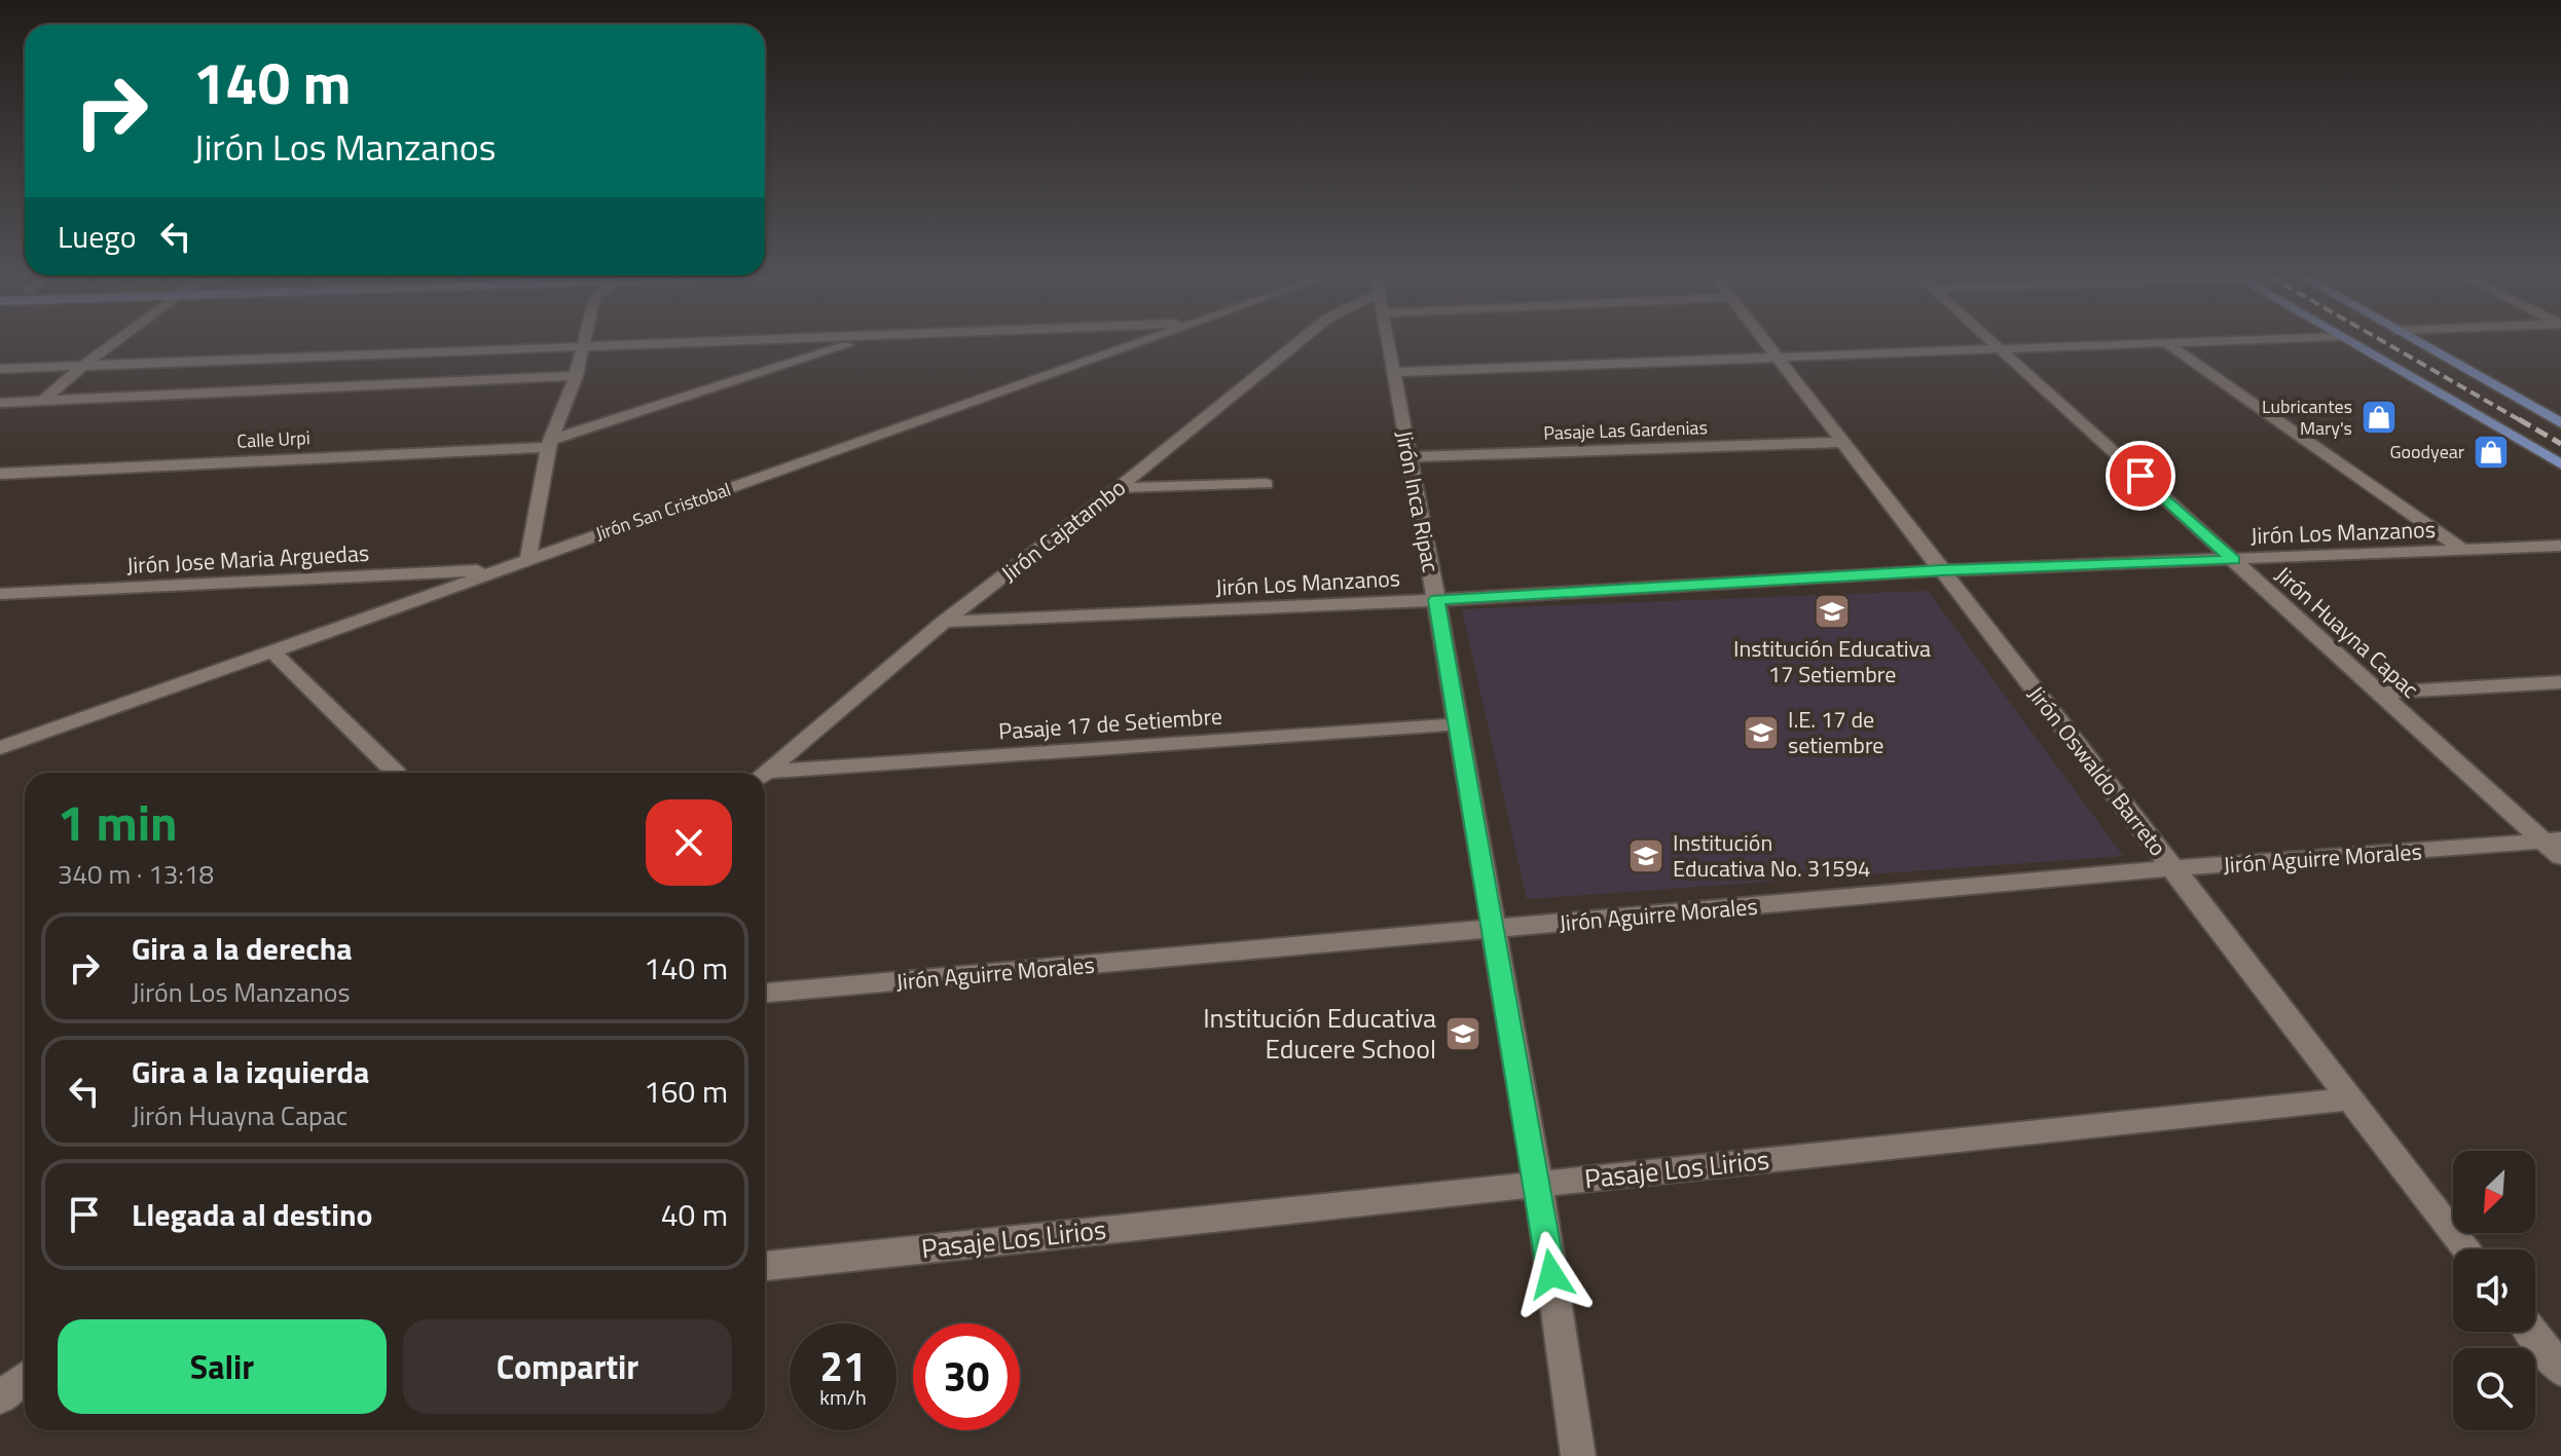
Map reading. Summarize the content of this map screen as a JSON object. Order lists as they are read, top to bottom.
{
  "streets": {
    "street": [
      "Pasaje Las Gardenias",
      "Calle Urpi",
      "Jirón Inca Ripac",
      "Jirón San Cristobal",
      "Jirón Cajatambo",
      "Jirón Los Manzanos",
      "Jirón Jose Maria Arguedas",
      "Jirón Huayna Capac",
      "Pasaje 17 de Setiembre",
      "Jirón Oswaldo Barreto",
      "Jirón Aguirre Morales",
      "Pasaje Los Lirios"
    ]
  },
  "crossings": [
    ["Pasaje Las Gardenias", "Jirón Inca Ripac"],
    ["Pasaje Las Gardenias", "Jirón Oswaldo Barreto"],
    ["Jirón Inca Ripac", "Jirón Los Manzanos"],
    ["Jirón Inca Ripac", "Pasaje 17 de Setiembre"],
    ["Jirón Inca Ripac", "Jirón Aguirre Morales"],
    ["Jirón Inca Ripac", "Pasaje Los Lirios"],
    ["Jirón San Cristobal", "Jirón Jose Maria Arguedas"],
    ["Jirón Cajatambo", "Jirón Los Manzanos"],
    ["Jirón Los Manzanos", "Jirón Huayna Capac"],
    ["Jirón Los Manzanos", "Jirón Oswaldo Barreto"],
    ["Jirón Huayna Capac", "Jirón Aguirre Morales"],
    ["Jirón Oswaldo Barreto", "Jirón Aguirre Morales"],
    ["Jirón Oswaldo Barreto", "Pasaje Los Lirios"]
  ],
  "places": {
    "shop": ["Lubricantes Mary's", "Goodyear"],
    "school or university": [
      "Institución Educativa 17 Setiembre",
      "I.E. 17 de setiembre",
      "Institución Educativa No. 31594",
      "Institución Educativa Educere School"
    ]
  },
  "north": "bottom left",
  "page": {
    "turn": ["140 m", "Jirón Los Manzanos"],
    "then": "Luego",
    "heading": ["1 min", "340 m · 13:18"],
    "list": [
      {
        "name": "Gira a la derecha",
        "note": "Jirón Los Manzanos",
        "value": "140 m"
      },
      {
        "name": "Gira a la izquierda",
        "note": "Jirón Huayna Capac",
        "value": "160 m"
      },
      {
        "name": "Llegada al destino",
        "value": "40 m"
      }
    ],
    "buttons": ["Salir", "Compartir"],
    "speed": "21 km/h",
    "limit": "30"
  }
}
